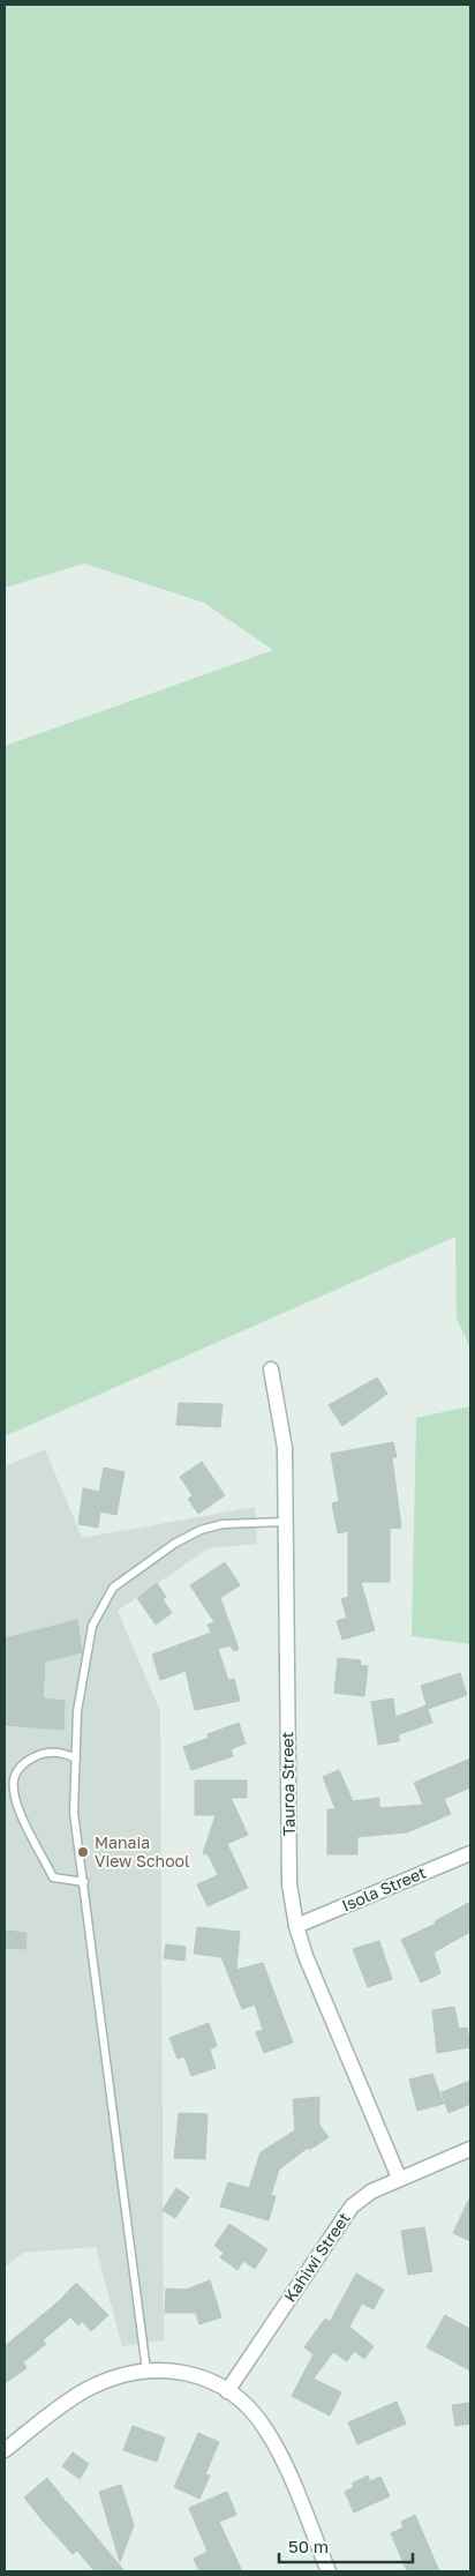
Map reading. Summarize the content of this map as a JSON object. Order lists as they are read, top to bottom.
{
  "streets": {
    "street": ["Tauroa Street", "Isola Street", "Kahiwi Street"]
  },
  "crossings": [
    ["Tauroa Street", "Isola Street"],
    ["Tauroa Street", "Kahiwi Street"]
  ],
  "places": ["Manaia View School"],
  "scale_bar": "50 m"
}
